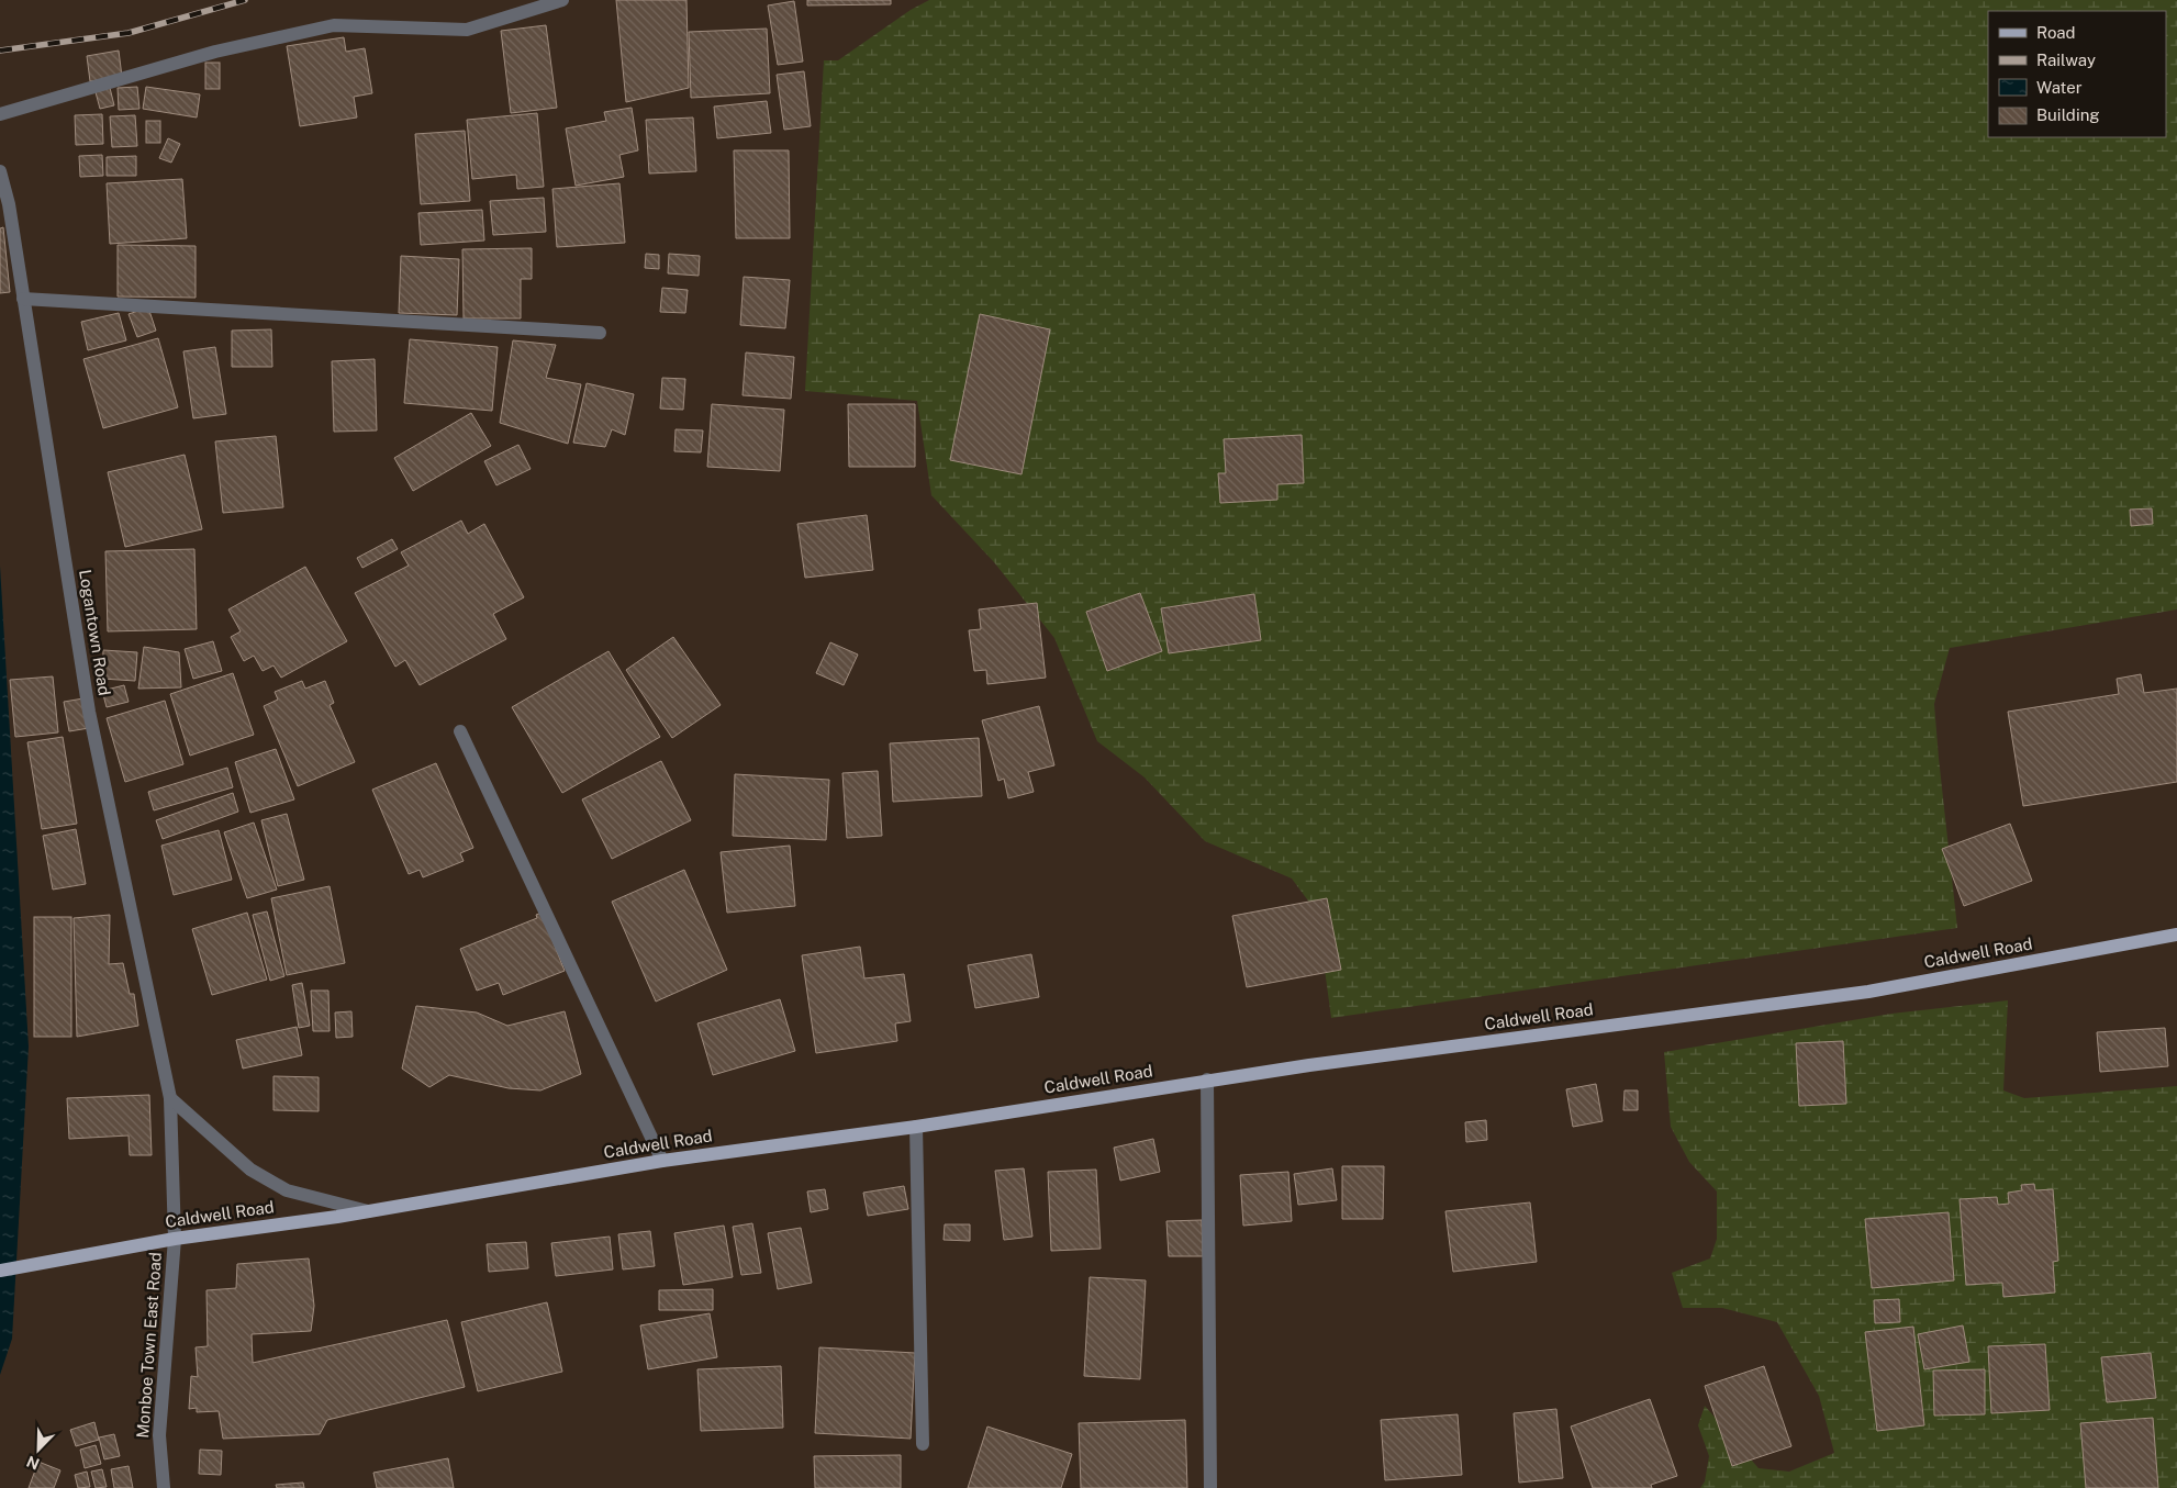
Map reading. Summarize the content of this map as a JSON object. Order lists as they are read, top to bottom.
{
  "streets": {
    "main road": ["Caldwell Road"],
    "street": ["Logantown Road", "Monboe Town East Road"]
  },
  "crossings": [
    ["Logantown Road", "Caldwell Road"],
    ["Logantown Road", "Monboe Town East Road"],
    ["Caldwell Road", "Monboe Town East Road"]
  ],
  "legend": [
    "Road",
    "Railway",
    "Water",
    "Building"
  ],
  "north": "bottom left"
}
